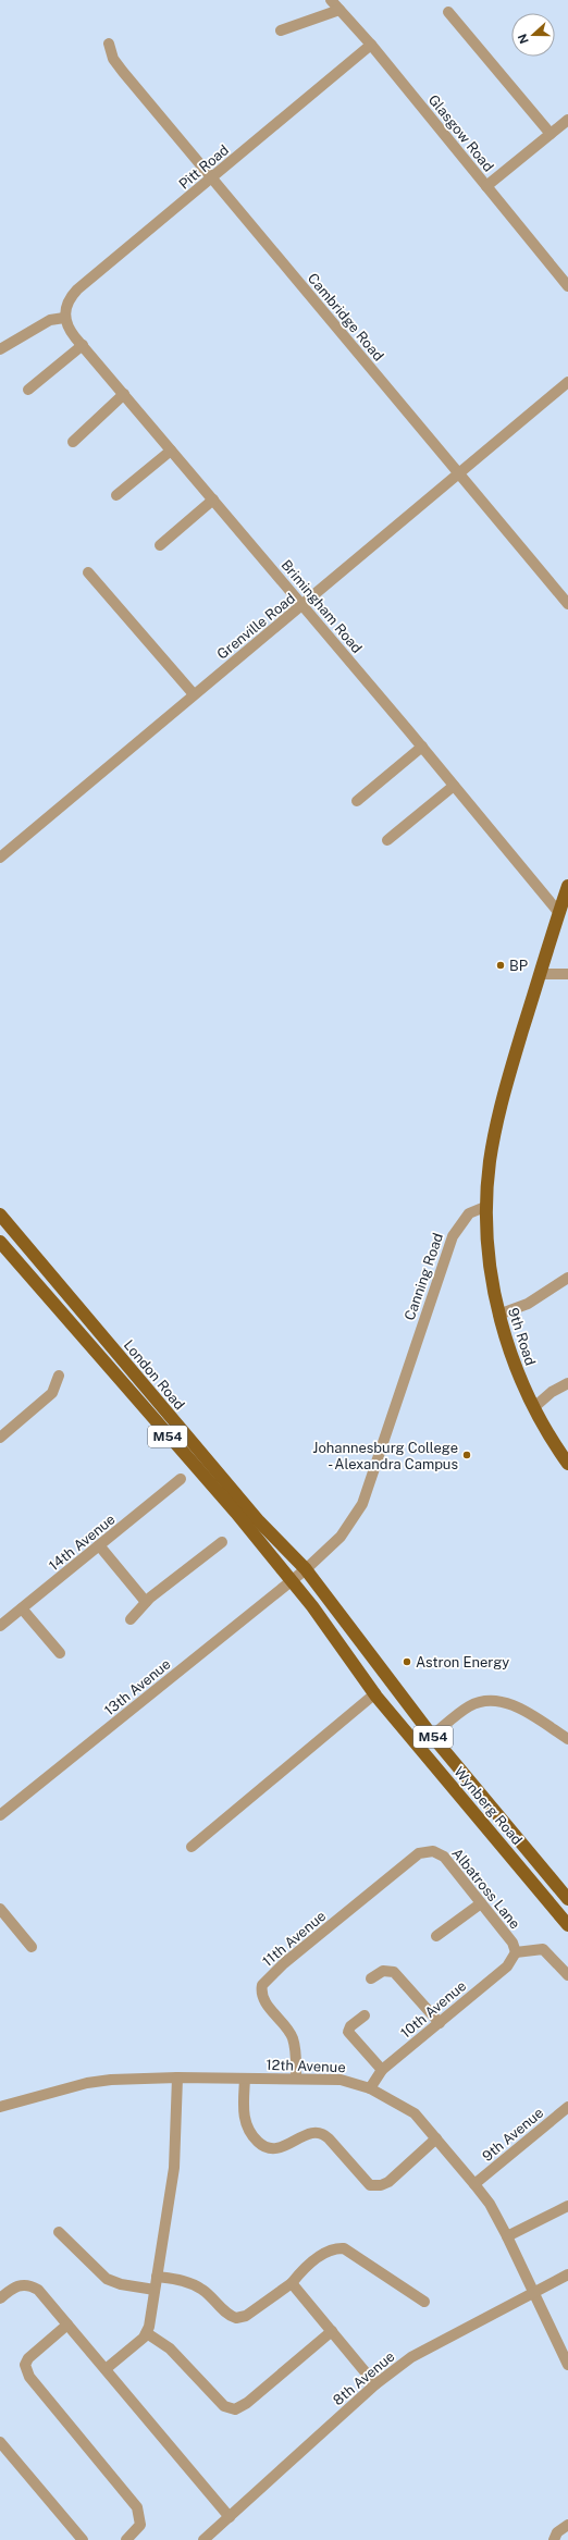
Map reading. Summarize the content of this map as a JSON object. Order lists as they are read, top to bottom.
{
  "streets": {
    "main road": [
      "9th Road",
      "London Road",
      "M54",
      "Wynberg Road"
    ],
    "street": [
      "Glasgow Road",
      "Pitt Road",
      "Cambridge Road",
      "Brimingham Road",
      "Grenville Road",
      "Canning Road",
      "14th Avenue",
      "13th Avenue",
      "Albatross Lane",
      "11th Avenue",
      "10th Avenue",
      "12th Avenue",
      "9th Avenue",
      "8th Avenue"
    ]
  },
  "crossings": [
    ["Glasgow Road", "Pitt Road"],
    ["Pitt Road", "Cambridge Road"],
    ["Pitt Road", "Brimingham Road"],
    ["Cambridge Road", "Grenville Road"],
    ["Brimingham Road", "Grenville Road"],
    ["Canning Road", "9th Road"],
    ["Canning Road", "London Road"],
    ["Canning Road", "13th Avenue"],
    ["Canning Road", "Wynberg Road"],
    ["London Road", "13th Avenue"],
    ["London Road", "Wynberg Road"],
    ["13th Avenue", "Wynberg Road"],
    ["Albatross Lane", "11th Avenue"],
    ["Albatross Lane", "10th Avenue"],
    ["11th Avenue", "12th Avenue"],
    ["10th Avenue", "12th Avenue"],
    ["12th Avenue", "9th Avenue"],
    ["12th Avenue", "8th Avenue"]
  ],
  "places": ["BP", "Johannesburg College - Alexandra Campus", "Astron Energy"],
  "north": "left"
}
